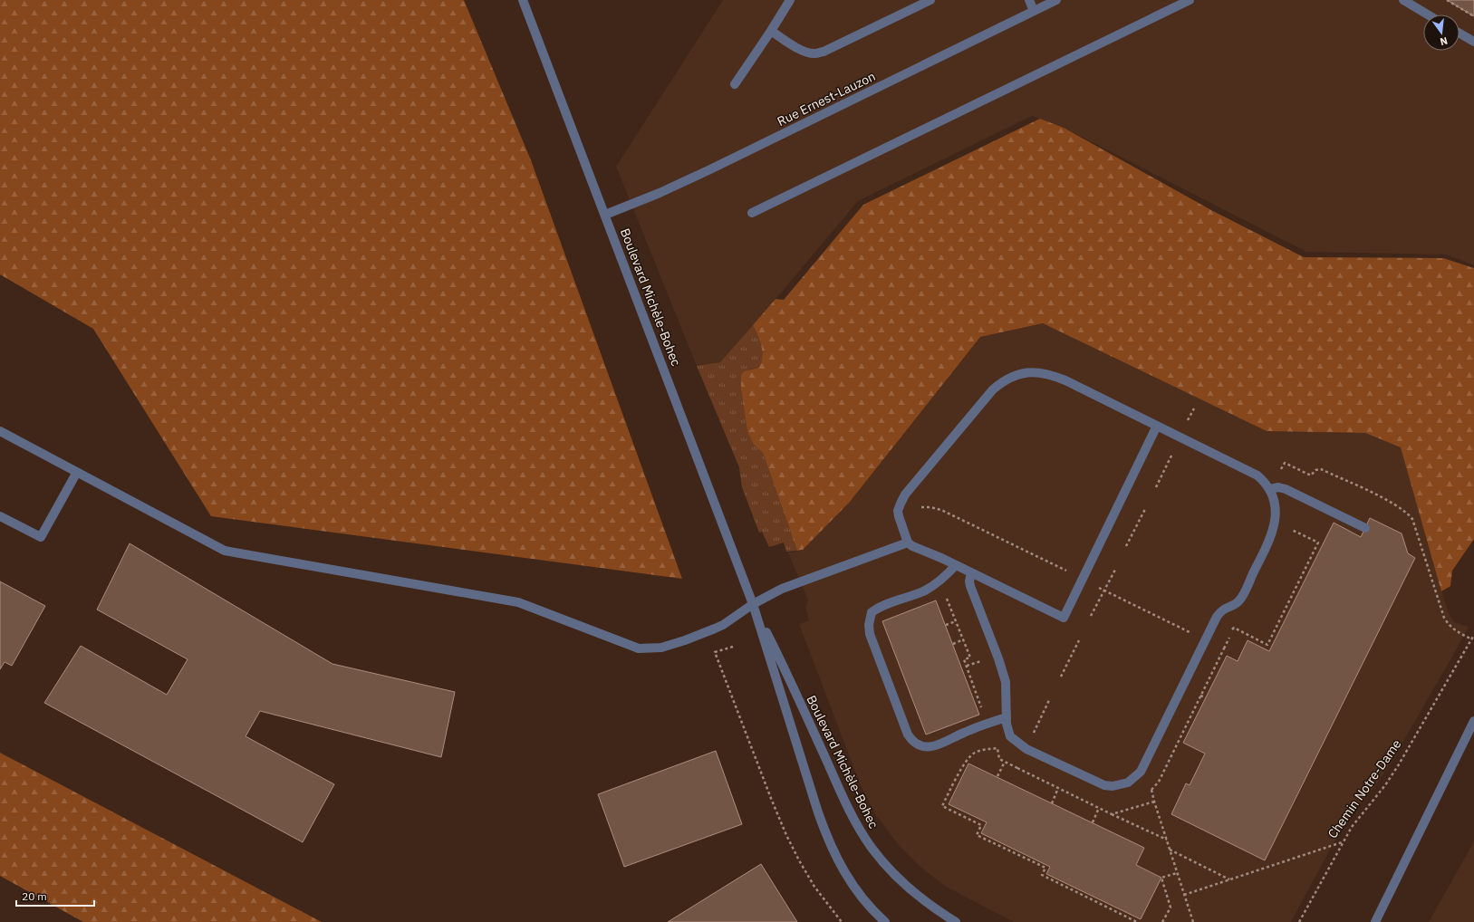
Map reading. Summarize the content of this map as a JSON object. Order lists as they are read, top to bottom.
{
  "streets": {
    "street": ["Rue Ernest-Lauzon", "Boulevard Michèle-Bohec"],
    "path": ["Chemin Notre-Dame"]
  },
  "crossings": [
    ["Rue Ernest-Lauzon", "Boulevard Michèle-Bohec"]
  ],
  "scale_bar": "20 m",
  "north": "bottom"
}
